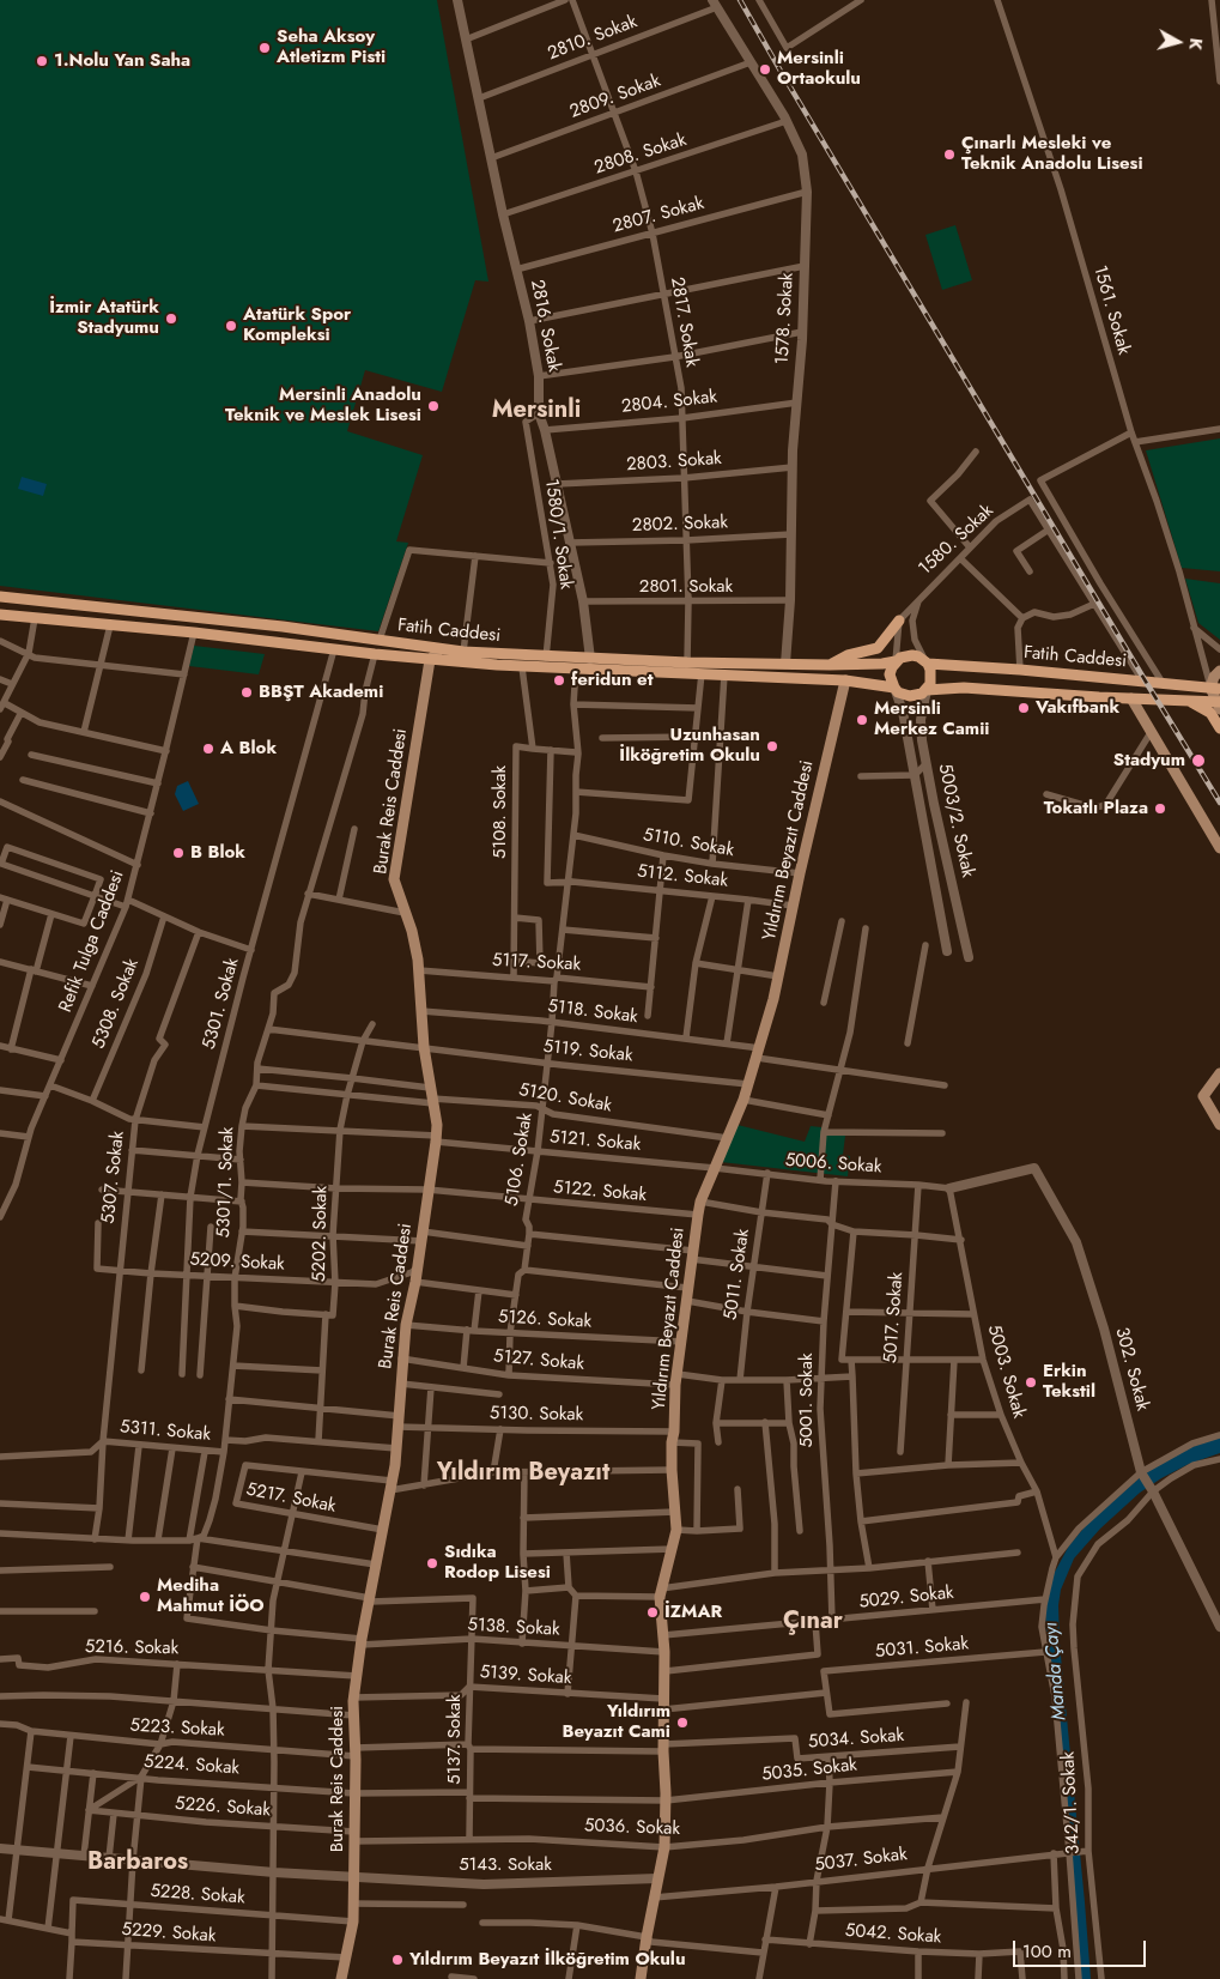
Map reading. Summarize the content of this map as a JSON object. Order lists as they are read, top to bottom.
{
  "streets": {
    "main road": ["Fatih Caddesi", "Burak Reis Caddesi", "Yıldırım Beyazıt Caddesi"],
    "street": [
      "2810. Sokak",
      "2809. Sokak",
      "2808. Sokak",
      "2807. Sokak",
      "1561. Sokak",
      "1578. Sokak",
      "2817. Sokak",
      "2816. Sokak",
      "2804. Sokak",
      "2803. Sokak",
      "2802. Sokak",
      "1580/1. Sokak",
      "1580. Sokak",
      "2801. Sokak",
      "5108. Sokak",
      "5003/2. Sokak",
      "5110. Sokak",
      "5112. Sokak",
      "Refik Tulga Caddesi",
      "5117. Sokak",
      "5308. Sokak",
      "5301. Sokak",
      "5118. Sokak",
      "5119. Sokak",
      "5120. Sokak",
      "5121. Sokak",
      "5106. Sokak",
      "5006. Sokak",
      "5307. Sokak",
      "5301/1. Sokak",
      "5122. Sokak",
      "5202. Sokak",
      "5209. Sokak",
      "5011. Sokak",
      "5017. Sokak",
      "5126. Sokak",
      "5127. Sokak",
      "302. Sokak",
      "5003. Sokak",
      "5001. Sokak",
      "5130. Sokak",
      "5311. Sokak",
      "5217. Sokak",
      "5029. Sokak",
      "5138. Sokak",
      "5216. Sokak",
      "5031. Sokak",
      "5139. Sokak",
      "5223. Sokak",
      "5137. Sokak",
      "5034. Sokak",
      "5224. Sokak",
      "5035. Sokak",
      "342/1. Sokak",
      "5226. Sokak",
      "5036. Sokak",
      "5037. Sokak",
      "5143. Sokak",
      "5228. Sokak",
      "5229. Sokak",
      "5042. Sokak"
    ]
  },
  "crossings": [
    ["2810. Sokak", "1578. Sokak"],
    ["2810. Sokak", "2817. Sokak"],
    ["2810. Sokak", "2816. Sokak"],
    ["2809. Sokak", "1578. Sokak"],
    ["2809. Sokak", "2817. Sokak"],
    ["2809. Sokak", "2816. Sokak"],
    ["2808. Sokak", "1578. Sokak"],
    ["2808. Sokak", "2817. Sokak"],
    ["2808. Sokak", "2816. Sokak"],
    ["2807. Sokak", "1578. Sokak"],
    ["2807. Sokak", "2817. Sokak"],
    ["2807. Sokak", "2816. Sokak"],
    ["1561. Sokak", "Fatih Caddesi"],
    ["1578. Sokak", "2804. Sokak"],
    ["1578. Sokak", "2803. Sokak"],
    ["1578. Sokak", "2802. Sokak"],
    ["1578. Sokak", "2801. Sokak"],
    ["1578. Sokak", "Fatih Caddesi"],
    ["2817. Sokak", "2804. Sokak"],
    ["2817. Sokak", "2803. Sokak"],
    ["2817. Sokak", "2802. Sokak"],
    ["2817. Sokak", "2801. Sokak"],
    ["2817. Sokak", "Fatih Caddesi"],
    ["2816. Sokak", "2804. Sokak"],
    ["2816. Sokak", "2803. Sokak"],
    ["2816. Sokak", "2802. Sokak"],
    ["2816. Sokak", "1580/1. Sokak"],
    ["2816. Sokak", "2801. Sokak"],
    ["2816. Sokak", "Fatih Caddesi"],
    ["1580/1. Sokak", "Fatih Caddesi"],
    ["1580. Sokak", "Fatih Caddesi"],
    ["Fatih Caddesi", "5003/2. Sokak"],
    ["Fatih Caddesi", "Yıldırım Beyazıt Caddesi"],
    ["Fatih Caddesi", "5106. Sokak"],
    ["Burak Reis Caddesi", "5117. Sokak"],
    ["Burak Reis Caddesi", "5118. Sokak"],
    ["Burak Reis Caddesi", "5119. Sokak"],
    ["Burak Reis Caddesi", "5120. Sokak"],
    ["Burak Reis Caddesi", "5121. Sokak"],
    ["Burak Reis Caddesi", "5122. Sokak"],
    ["Burak Reis Caddesi", "5209. Sokak"],
    ["Burak Reis Caddesi", "5126. Sokak"],
    ["Burak Reis Caddesi", "5127. Sokak"],
    ["Burak Reis Caddesi", "5130. Sokak"],
    ["Burak Reis Caddesi", "5217. Sokak"],
    ["Burak Reis Caddesi", "5138. Sokak"],
    ["Burak Reis Caddesi", "5216. Sokak"],
    ["Burak Reis Caddesi", "5139. Sokak"],
    ["Burak Reis Caddesi", "5223. Sokak"],
    ["Burak Reis Caddesi", "5137. Sokak"],
    ["Burak Reis Caddesi", "5224. Sokak"],
    ["Burak Reis Caddesi", "5226. Sokak"],
    ["Burak Reis Caddesi", "5036. Sokak"],
    ["Burak Reis Caddesi", "5143. Sokak"],
    ["Burak Reis Caddesi", "5228. Sokak"],
    ["Burak Reis Caddesi", "5229. Sokak"],
    ["5108. Sokak", "5117. Sokak"],
    ["5110. Sokak", "Yıldırım Beyazıt Caddesi"],
    ["5110. Sokak", "5106. Sokak"],
    ["Yıldırım Beyazıt Caddesi", "5112. Sokak"],
    ["Yıldırım Beyazıt Caddesi", "5118. Sokak"],
    ["Yıldırım Beyazıt Caddesi", "5119. Sokak"],
    ["Yıldırım Beyazıt Caddesi", "5120. Sokak"],
    ["Yıldırım Beyazıt Caddesi", "5121. Sokak"],
    ["Yıldırım Beyazıt Caddesi", "5006. Sokak"],
    ["Yıldırım Beyazıt Caddesi", "5122. Sokak"],
    ["Yıldırım Beyazıt Caddesi", "5126. Sokak"],
    ["Yıldırım Beyazıt Caddesi", "5127. Sokak"],
    ["Yıldırım Beyazıt Caddesi", "5130. Sokak"],
    ["Yıldırım Beyazıt Caddesi", "5217. Sokak"],
    ["Yıldırım Beyazıt Caddesi", "5029. Sokak"],
    ["Yıldırım Beyazıt Caddesi", "5138. Sokak"],
    ["Yıldırım Beyazıt Caddesi", "5139. Sokak"],
    ["Yıldırım Beyazıt Caddesi", "5223. Sokak"],
    ["Yıldırım Beyazıt Caddesi", "5034. Sokak"],
    ["Yıldırım Beyazıt Caddesi", "5035. Sokak"],
    ["Yıldırım Beyazıt Caddesi", "5036. Sokak"],
    ["Yıldırım Beyazıt Caddesi", "5037. Sokak"],
    ["Yıldırım Beyazıt Caddesi", "5143. Sokak"],
    ["5112. Sokak", "5106. Sokak"],
    ["5117. Sokak", "5106. Sokak"],
    ["5301. Sokak", "5209. Sokak"],
    ["5118. Sokak", "5106. Sokak"],
    ["5119. Sokak", "5106. Sokak"],
    ["5119. Sokak", "5301/1. Sokak"],
    ["5119. Sokak", "5202. Sokak"],
    ["5120. Sokak", "5106. Sokak"],
    ["5121. Sokak", "5106. Sokak"],
    ["5121. Sokak", "5006. Sokak"],
    ["5121. Sokak", "5301/1. Sokak"],
    ["5121. Sokak", "5202. Sokak"],
    ["5106. Sokak", "5122. Sokak"],
    ["5106. Sokak", "5126. Sokak"],
    ["5106. Sokak", "5127. Sokak"],
    ["5006. Sokak", "5011. Sokak"],
    ["5006. Sokak", "5017. Sokak"],
    ["5006. Sokak", "302. Sokak"],
    ["5006. Sokak", "5003. Sokak"],
    ["5006. Sokak", "5001. Sokak"],
    ["5307. Sokak", "5209. Sokak"],
    ["5307. Sokak", "5311. Sokak"],
    ["5301/1. Sokak", "5122. Sokak"],
    ["5301/1. Sokak", "5209. Sokak"],
    ["5301/1. Sokak", "5130. Sokak"],
    ["5301/1. Sokak", "5311. Sokak"],
    ["5301/1. Sokak", "5138. Sokak"],
    ["5122. Sokak", "5202. Sokak"],
    ["5202. Sokak", "5209. Sokak"],
    ["5202. Sokak", "5130. Sokak"],
    ["5011. Sokak", "5127. Sokak"],
    ["5127. Sokak", "5001. Sokak"],
    ["302. Sokak", "5003. Sokak"],
    ["302. Sokak", "342/1. Sokak"],
    ["5001. Sokak", "5029. Sokak"],
    ["5138. Sokak", "5137. Sokak"],
    ["5031. Sokak", "5139. Sokak"],
    ["5139. Sokak", "5137. Sokak"],
    ["5223. Sokak", "5137. Sokak"],
    ["5223. Sokak", "5034. Sokak"],
    ["5137. Sokak", "5224. Sokak"],
    ["5137. Sokak", "5035. Sokak"],
    ["5137. Sokak", "5036. Sokak"],
    ["5224. Sokak", "5035. Sokak"],
    ["342/1. Sokak", "5037. Sokak"],
    ["5226. Sokak", "5036. Sokak"]
  ],
  "districts": [
    "Mersinli",
    "Yıldırım Beyazıt",
    "Çınar",
    "Barbaros"
  ],
  "water": ["Manda Çayı"],
  "places": [
    "Seha Aksoy Atletizm Pisti",
    "1.Nolu Yan Saha",
    "Mersinli Ortaokulu",
    "Çınarlı Mesleki ve Teknik Anadolu Lisesi",
    "İzmir Atatürk Stadyumu",
    "Atatürk Spor Kompleksi",
    "Mersinli Anadolu Teknik ve Meslek Lisesi",
    "feridun et",
    "BBŞT Akademi",
    "Vakıfbank",
    "Mersinli Merkez Camii",
    "Uzunhasan İlköğretim Okulu",
    "A Blok",
    "Stadyum",
    "Tokatlı Plaza",
    "B Blok",
    "Erkin Tekstil",
    "Sıdıka Rodop Lisesi",
    "Mediha Mahmut İÖO",
    "İZMAR",
    "Yıldırım Beyazıt Cami",
    "Yıldırım Beyazıt İlköğretim Okulu"
  ],
  "scale_bar": "100 m",
  "north": "right"
}
